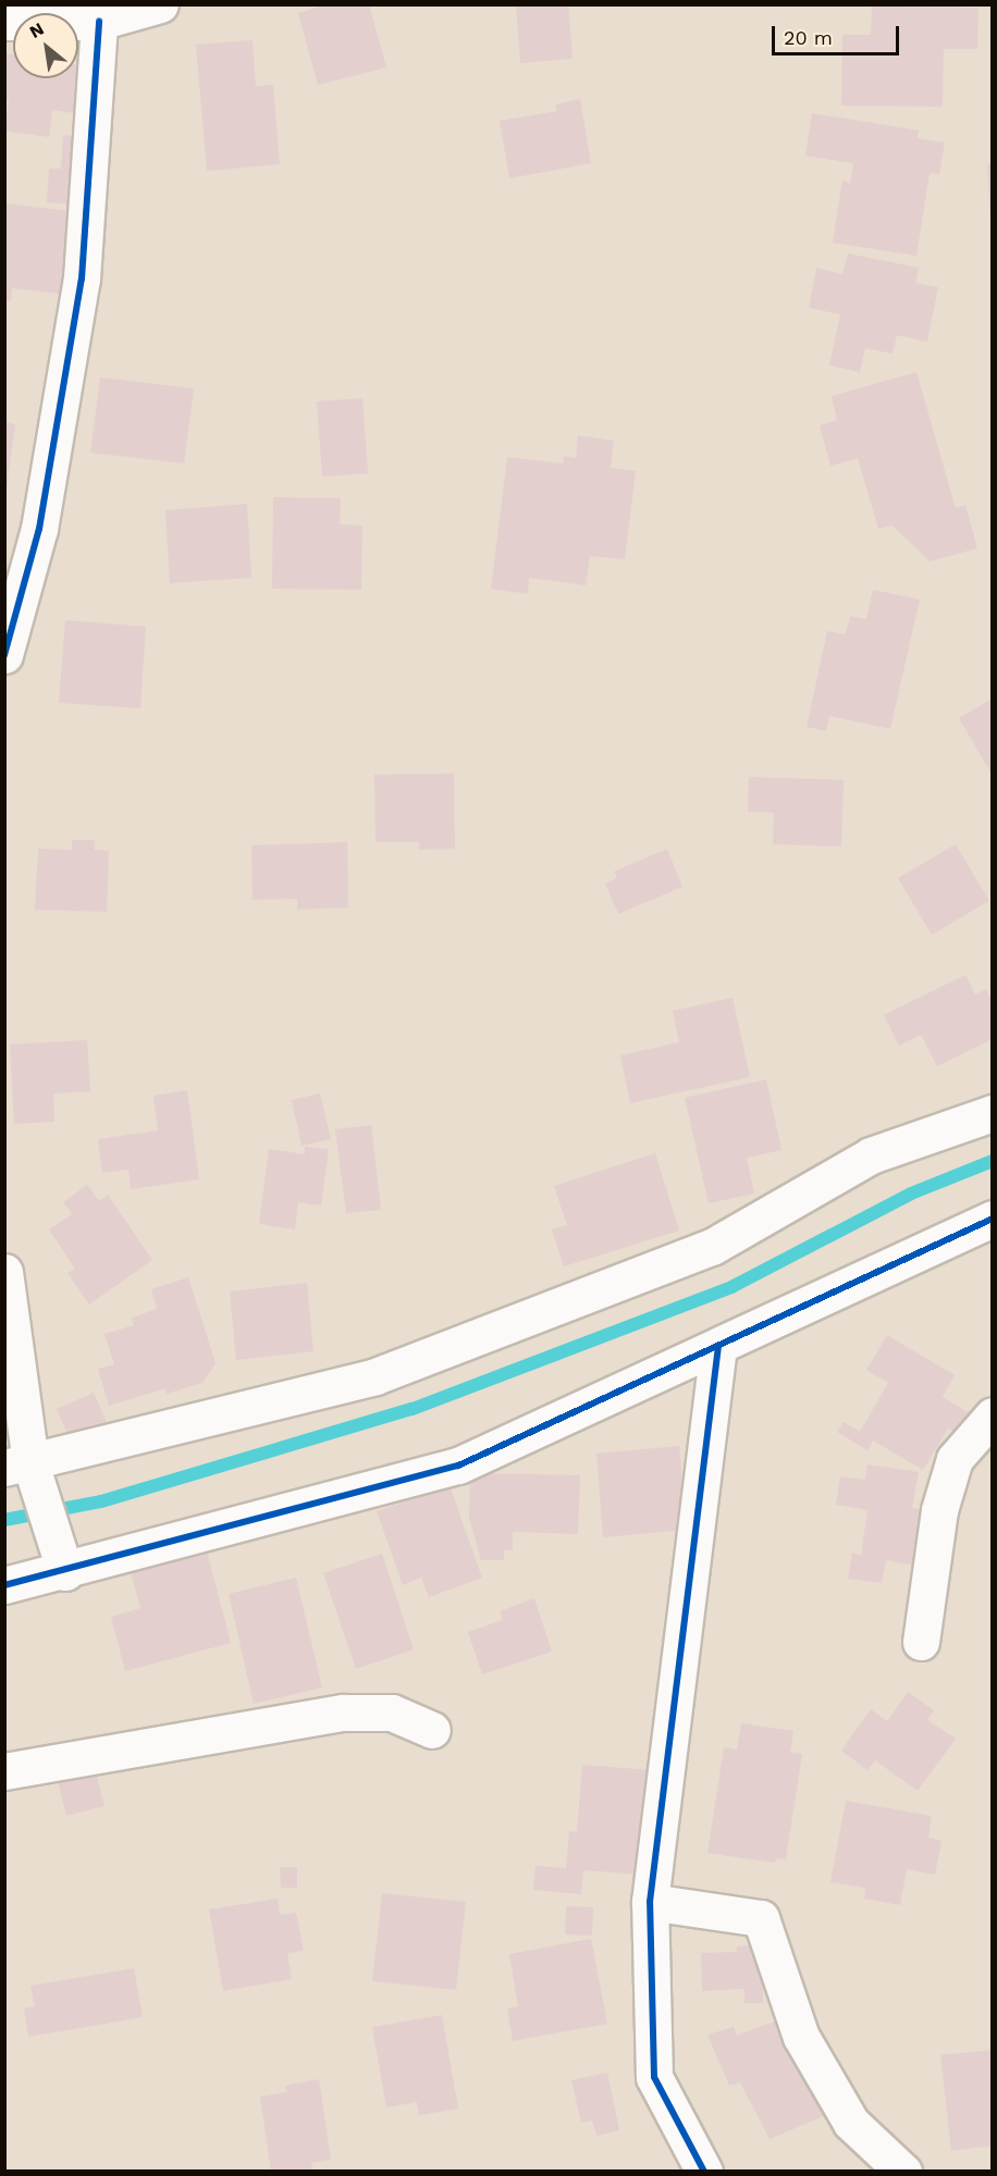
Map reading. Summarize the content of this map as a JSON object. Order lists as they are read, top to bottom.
{
  "scale_bar": "20 m",
  "north": "top left"
}
